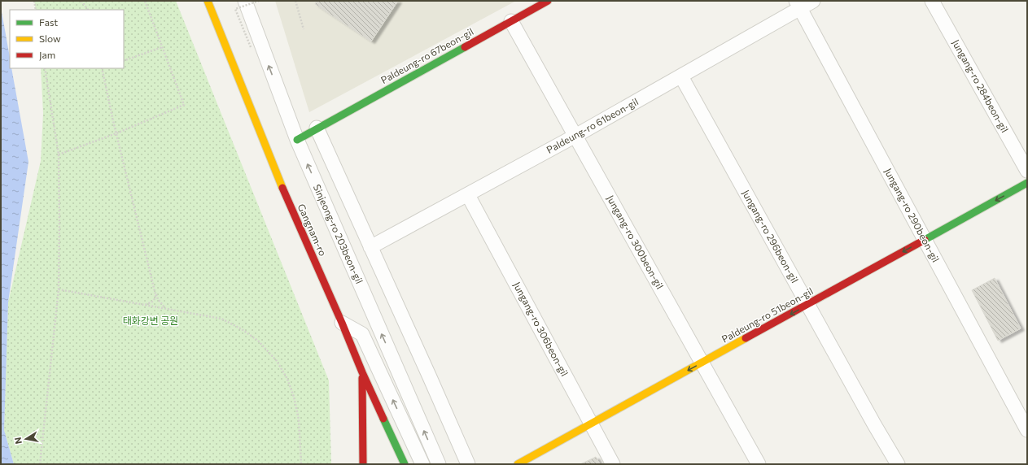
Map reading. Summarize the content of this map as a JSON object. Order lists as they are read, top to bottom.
{
  "streets": {
    "main road": ["Paldeung-ro 67beon-gil", "Gangnam-ro", "Paldeung-ro 51beon-gil"],
    "street": [
      "Jungang-ro 284beon-gil",
      "Paldeung-ro 61beon-gil",
      "Jungang-ro 290beon-gil",
      "Sinjeong-ro 203beon-gil",
      "Jungang-ro 296beon-gil",
      "Jungang-ro 300beon-gil",
      "Jungang-ro 306beon-gil"
    ]
  },
  "crossings": [
    ["Paldeung-ro 67beon-gil", "Sinjeong-ro 203beon-gil"],
    ["Paldeung-ro 67beon-gil", "Jungang-ro 300beon-gil"],
    ["Paldeung-ro 61beon-gil", "Jungang-ro 290beon-gil"],
    ["Paldeung-ro 61beon-gil", "Jungang-ro 296beon-gil"],
    ["Paldeung-ro 61beon-gil", "Jungang-ro 300beon-gil"],
    ["Paldeung-ro 61beon-gil", "Jungang-ro 306beon-gil"],
    ["Jungang-ro 290beon-gil", "Paldeung-ro 51beon-gil"],
    ["Jungang-ro 296beon-gil", "Paldeung-ro 51beon-gil"],
    ["Jungang-ro 300beon-gil", "Paldeung-ro 51beon-gil"],
    ["Paldeung-ro 51beon-gil", "Jungang-ro 306beon-gil"]
  ],
  "one_way": ["Paldeung-ro 51beon-gil"],
  "parks": ["태화강변 공원"],
  "legend": ["Fast", "Slow", "Jam"],
  "north": "left"
}
